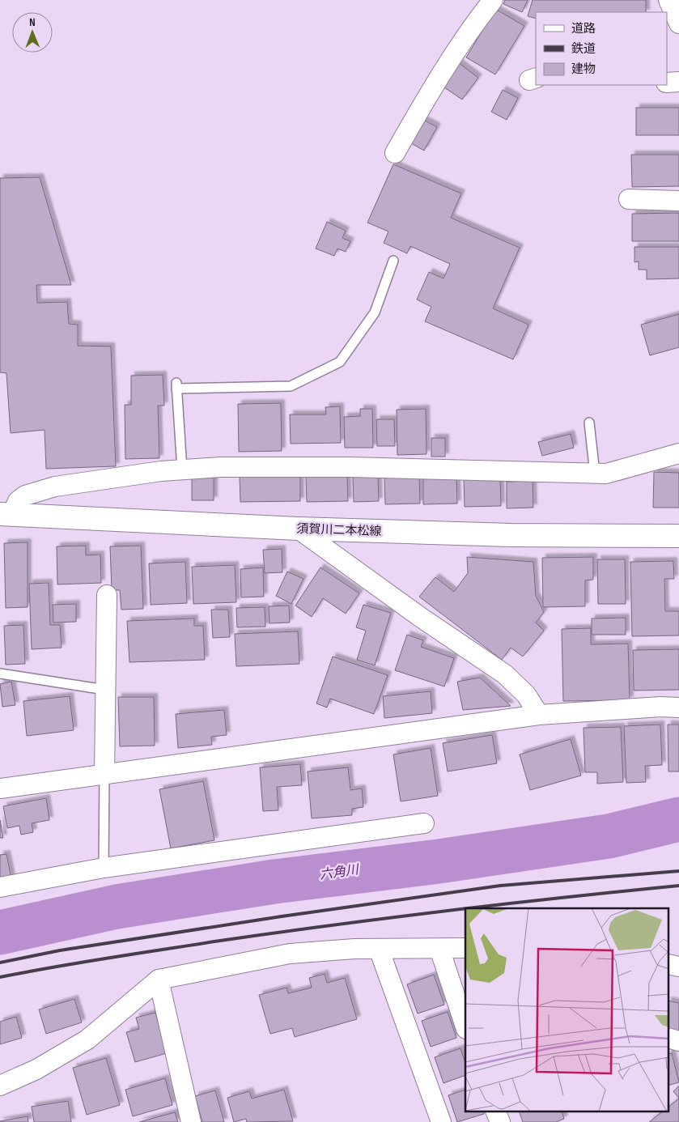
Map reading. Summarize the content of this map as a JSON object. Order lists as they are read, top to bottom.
{
  "streets": {
    "main road": ["須賀川二本松線"]
  },
  "water": ["六角川"],
  "legend": ["道路", "鉄道", "建物"],
  "north": "top"
}
